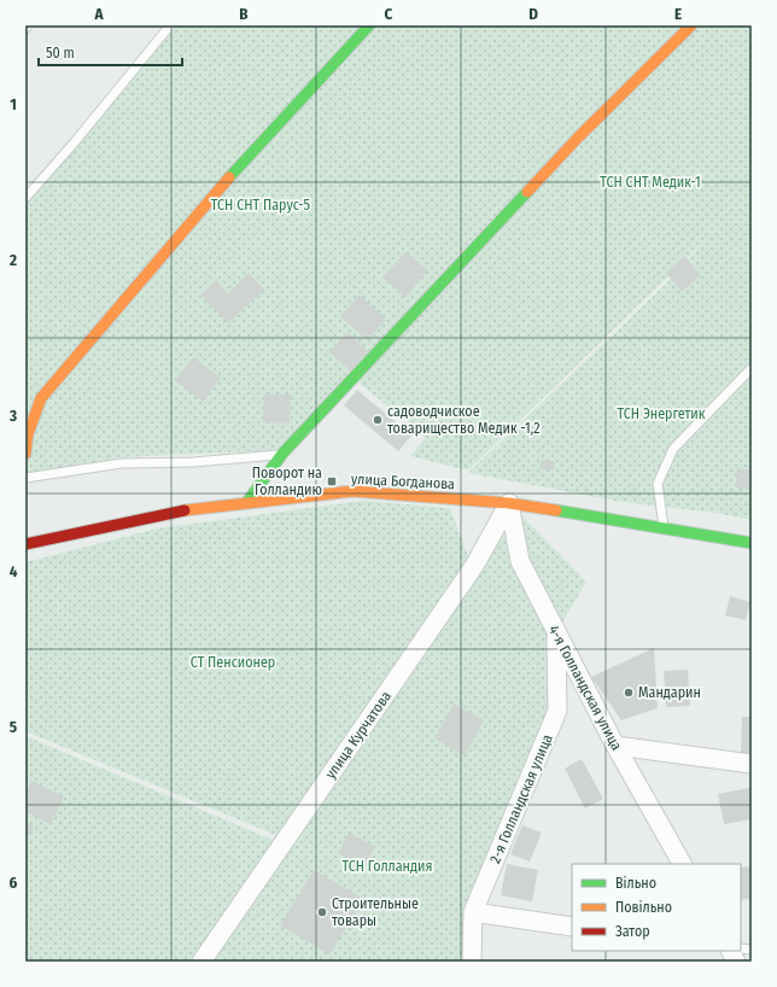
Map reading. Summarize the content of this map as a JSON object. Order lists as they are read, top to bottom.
{
  "streets": {
    "street": [
      "улица Богданова",
      "4-я Голландская улица",
      "улица Курчатова",
      "2-я Голландская улица"
    ]
  },
  "crossings": [
    ["улица Богданова", "4-я Голландская улица"],
    ["улица Богданова", "улица Курчатова"],
    ["4-я Голландская улица", "улица Курчатова"],
    ["4-я Голландская улица", "2-я Голландская улица"]
  ],
  "parks": [
    "ТСН СНТ Медик-1",
    "ТСН СНТ Парус-5",
    "ТСН Энергетик",
    "СТ Пенсионер",
    "ТСН Голландия"
  ],
  "places": {
    "other": ["садоводчиское товарищество Медик -1,2", "Мандарин", "Строительные товары"],
    "transit": ["Поворот на Голландию"]
  },
  "legend": ["Вільно", "Повільно", "Затор"],
  "scale_bar": "50 m",
  "grid": {
    "columns": [
      "A",
      "B",
      "C",
      "D",
      "E"
    ],
    "rows": [
      "1",
      "2",
      "3",
      "4",
      "5",
      "6"
    ]
  }
}
